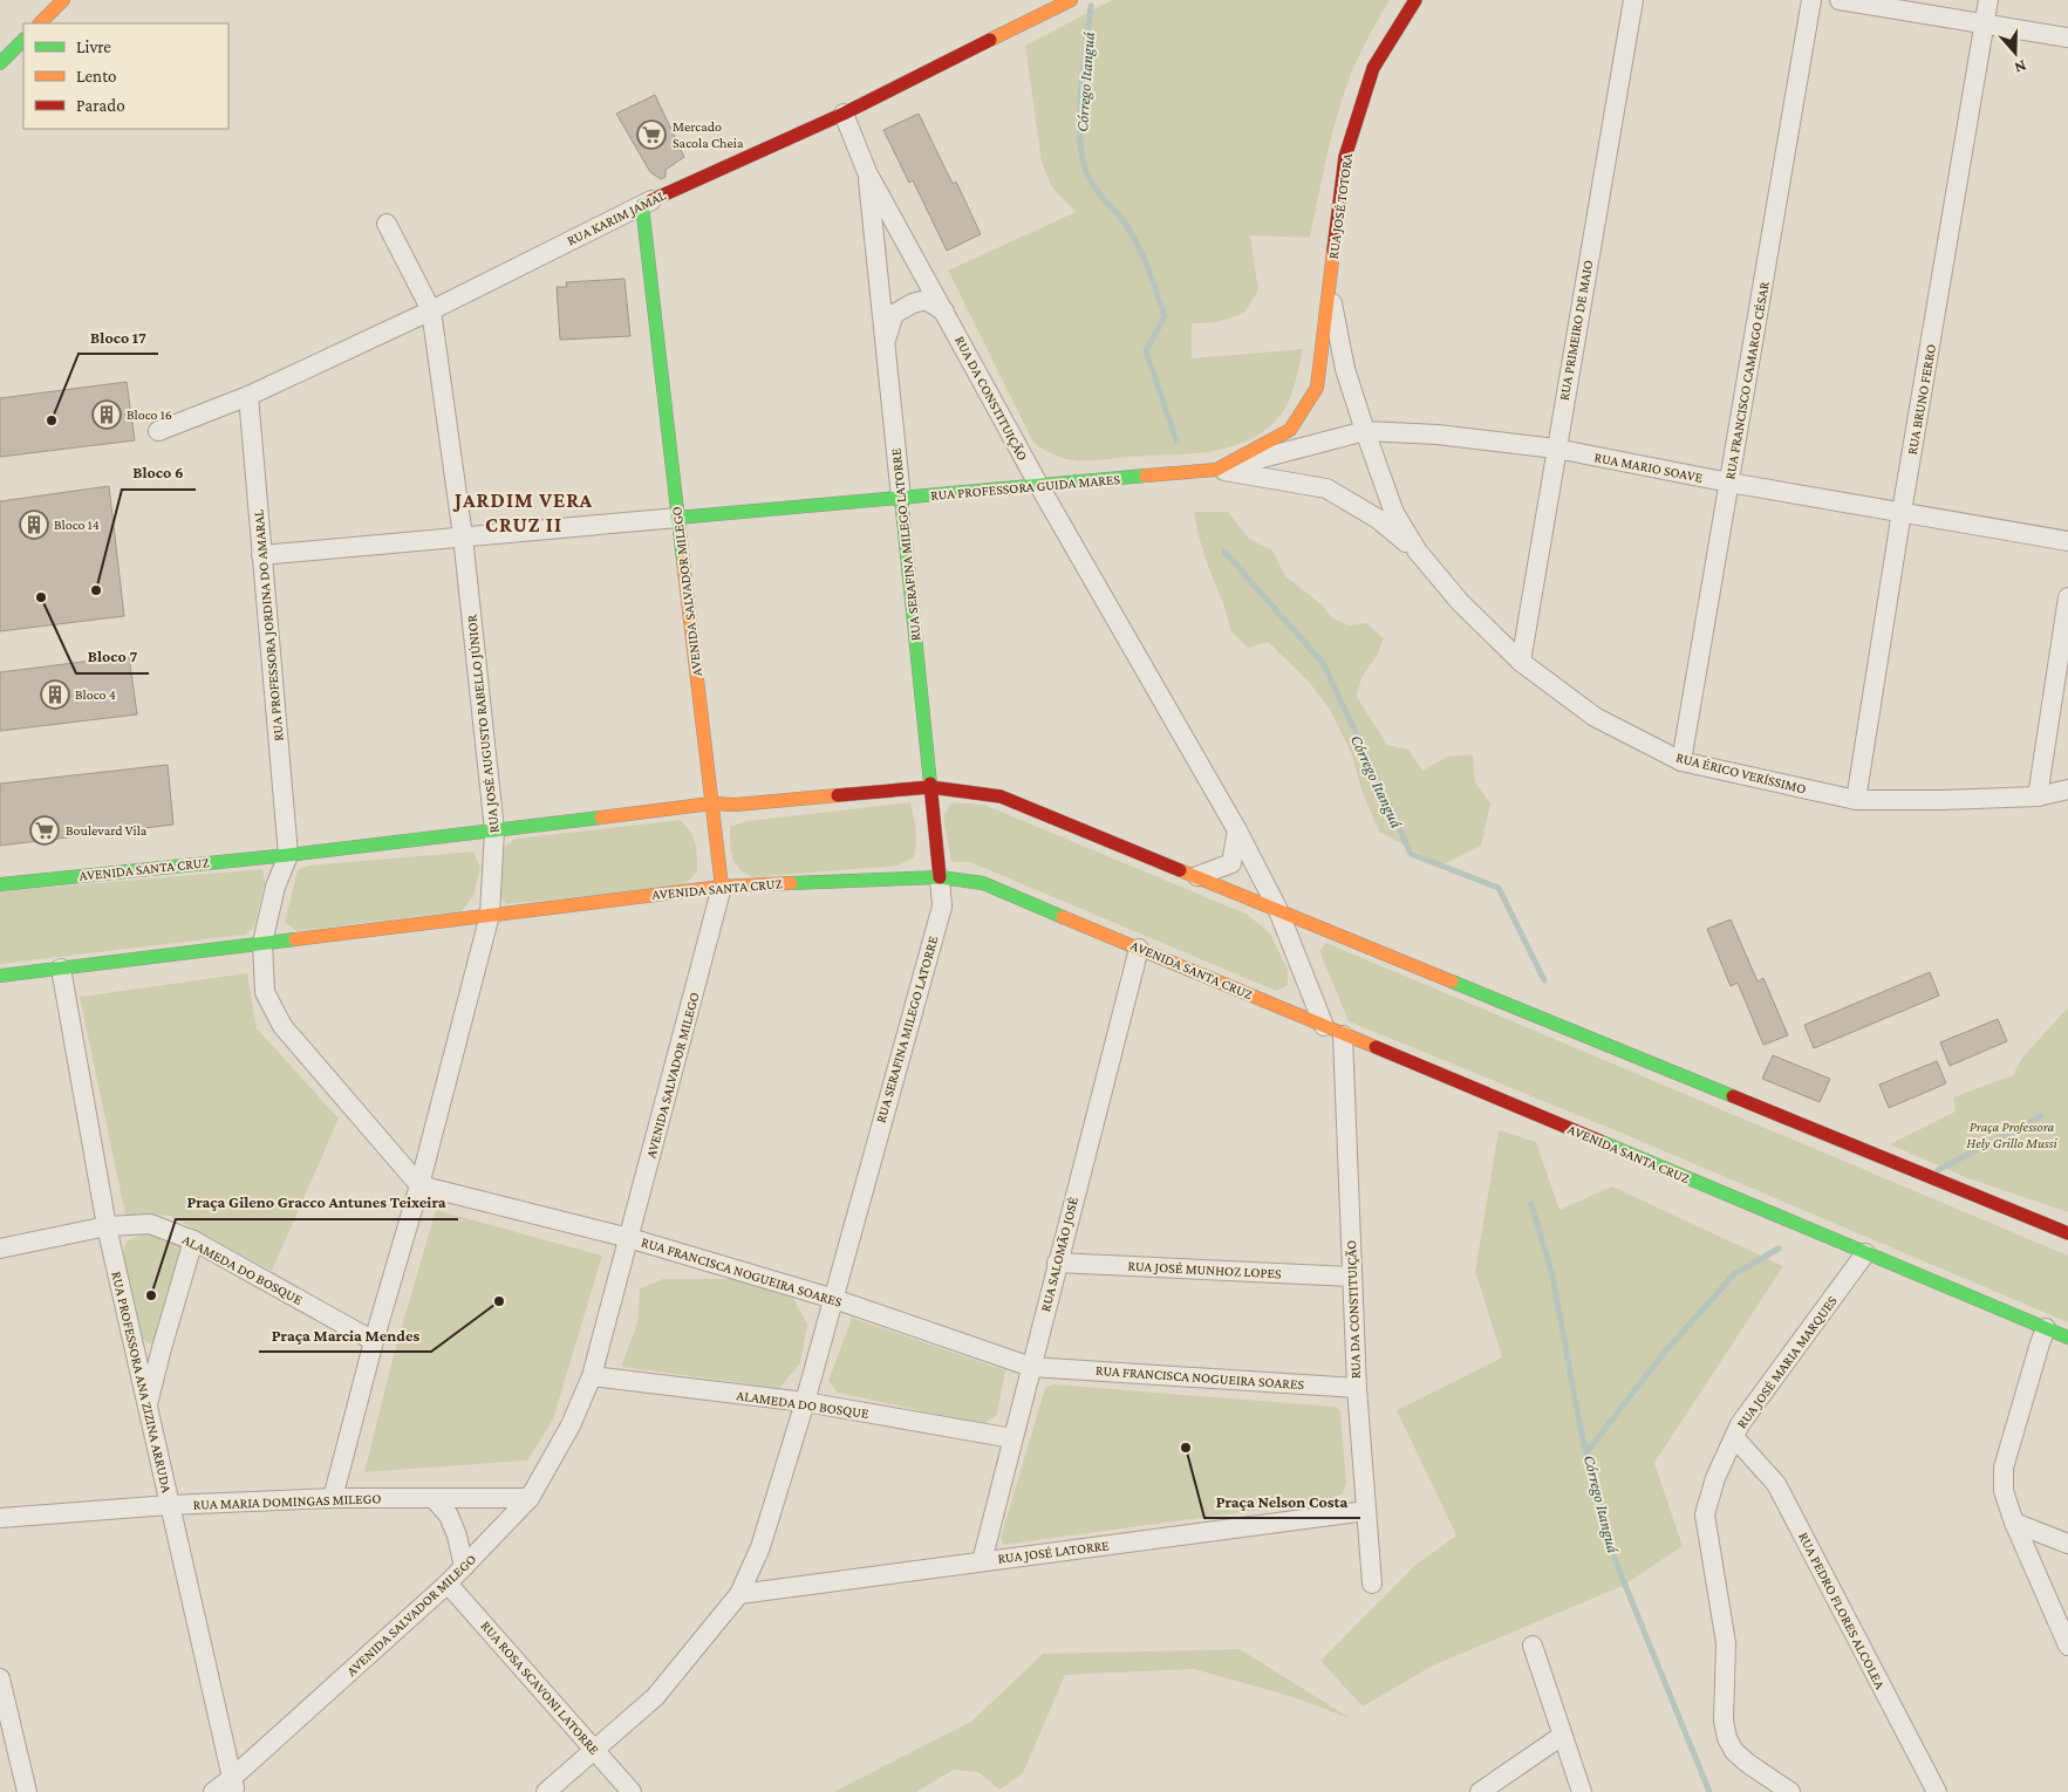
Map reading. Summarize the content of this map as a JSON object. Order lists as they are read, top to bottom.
{
  "streets": {
    "main road": [
      "RUA JOSÉ TOTORA",
      "RUA KARIM JAMAL",
      "RUA PROFESSORA GUIDA MARES",
      "RUA SERAFINA MILEGO LATORRE",
      "AVENIDA SALVADOR MILEGO",
      "AVENIDA SANTA CRUZ"
    ],
    "street": [
      "RUA PRIMEIRO DE MAIO",
      "RUA FRANCISCO CAMARGO CÉSAR",
      "RUA DA CONSTITUIÇÃO",
      "RUA BRUNO FERRO",
      "RUA MARIO SOAVE",
      "RUA PROFESSORA JORDINA DO AMARAL",
      "RUA JOSÉ AUGUSTO RABELLO JÚNIOR",
      "RUA ÉRICO VERÍSSIMO",
      "RUA SALOMÃO JOSÉ",
      "ALAMEDA DO BOSQUE",
      "RUA JOSÉ MUNHOZ LOPES",
      "RUA FRANCISCA NOGUEIRA SOARES",
      "RUA JOSÉ MARIA MARQUES",
      "RUA PROFESSORA ANA ZIZINA ARRUDA",
      "RUA MARIA DOMINGAS MILEGO",
      "RUA JOSÉ LATORRE",
      "RUA PEDRO FLORES ALCOLEA",
      "RUA ROSA SCAVONI LATORRE"
    ]
  },
  "crossings": [
    ["RUA JOSÉ TOTORA", "RUA MARIO SOAVE"],
    ["RUA JOSÉ TOTORA", "RUA PROFESSORA GUIDA MARES"],
    ["RUA JOSÉ TOTORA", "RUA ÉRICO VERÍSSIMO"],
    ["RUA KARIM JAMAL", "RUA DA CONSTITUIÇÃO"],
    ["RUA KARIM JAMAL", "AVENIDA SALVADOR MILEGO"],
    ["RUA KARIM JAMAL", "RUA PROFESSORA JORDINA DO AMARAL"],
    ["RUA KARIM JAMAL", "RUA JOSÉ AUGUSTO RABELLO JÚNIOR"],
    ["RUA PRIMEIRO DE MAIO", "RUA MARIO SOAVE"],
    ["RUA PRIMEIRO DE MAIO", "RUA ÉRICO VERÍSSIMO"],
    ["RUA FRANCISCO CAMARGO CÉSAR", "RUA MARIO SOAVE"],
    ["RUA FRANCISCO CAMARGO CÉSAR", "RUA ÉRICO VERÍSSIMO"],
    ["RUA DA CONSTITUIÇÃO", "RUA PROFESSORA GUIDA MARES"],
    ["RUA DA CONSTITUIÇÃO", "RUA SERAFINA MILEGO LATORRE"],
    ["RUA DA CONSTITUIÇÃO", "AVENIDA SANTA CRUZ"],
    ["RUA DA CONSTITUIÇÃO", "RUA JOSÉ MUNHOZ LOPES"],
    ["RUA DA CONSTITUIÇÃO", "RUA FRANCISCA NOGUEIRA SOARES"],
    ["RUA DA CONSTITUIÇÃO", "RUA JOSÉ LATORRE"],
    ["RUA BRUNO FERRO", "RUA MARIO SOAVE"],
    ["RUA BRUNO FERRO", "RUA ÉRICO VERÍSSIMO"],
    ["RUA MARIO SOAVE", "RUA PROFESSORA GUIDA MARES"],
    ["RUA MARIO SOAVE", "RUA ÉRICO VERÍSSIMO"],
    ["RUA PROFESSORA GUIDA MARES", "RUA SERAFINA MILEGO LATORRE"],
    ["RUA PROFESSORA GUIDA MARES", "AVENIDA SALVADOR MILEGO"],
    ["RUA PROFESSORA GUIDA MARES", "RUA PROFESSORA JORDINA DO AMARAL"],
    ["RUA PROFESSORA GUIDA MARES", "RUA JOSÉ AUGUSTO RABELLO JÚNIOR"],
    ["RUA PROFESSORA GUIDA MARES", "RUA ÉRICO VERÍSSIMO"],
    ["RUA SERAFINA MILEGO LATORRE", "AVENIDA SANTA CRUZ"],
    ["RUA SERAFINA MILEGO LATORRE", "ALAMEDA DO BOSQUE"],
    ["RUA SERAFINA MILEGO LATORRE", "RUA FRANCISCA NOGUEIRA SOARES"],
    ["RUA SERAFINA MILEGO LATORRE", "RUA JOSÉ LATORRE"],
    ["RUA SERAFINA MILEGO LATORRE", "RUA ROSA SCAVONI LATORRE"],
    ["AVENIDA SALVADOR MILEGO", "AVENIDA SANTA CRUZ"],
    ["AVENIDA SALVADOR MILEGO", "ALAMEDA DO BOSQUE"],
    ["AVENIDA SALVADOR MILEGO", "RUA FRANCISCA NOGUEIRA SOARES"],
    ["AVENIDA SALVADOR MILEGO", "RUA PROFESSORA ANA ZIZINA ARRUDA"],
    ["AVENIDA SALVADOR MILEGO", "RUA MARIA DOMINGAS MILEGO"],
    ["AVENIDA SALVADOR MILEGO", "RUA ROSA SCAVONI LATORRE"],
    ["RUA PROFESSORA JORDINA DO AMARAL", "AVENIDA SANTA CRUZ"],
    ["RUA JOSÉ AUGUSTO RABELLO JÚNIOR", "AVENIDA SANTA CRUZ"],
    ["RUA JOSÉ AUGUSTO RABELLO JÚNIOR", "ALAMEDA DO BOSQUE"],
    ["RUA JOSÉ AUGUSTO RABELLO JÚNIOR", "RUA FRANCISCA NOGUEIRA SOARES"],
    ["RUA JOSÉ AUGUSTO RABELLO JÚNIOR", "RUA MARIA DOMINGAS MILEGO"],
    ["AVENIDA SANTA CRUZ", "RUA SALOMÃO JOSÉ"],
    ["AVENIDA SANTA CRUZ", "RUA JOSÉ MARIA MARQUES"],
    ["AVENIDA SANTA CRUZ", "RUA PROFESSORA ANA ZIZINA ARRUDA"],
    ["RUA SALOMÃO JOSÉ", "ALAMEDA DO BOSQUE"],
    ["RUA SALOMÃO JOSÉ", "RUA JOSÉ MUNHOZ LOPES"],
    ["RUA SALOMÃO JOSÉ", "RUA FRANCISCA NOGUEIRA SOARES"],
    ["RUA SALOMÃO JOSÉ", "RUA JOSÉ LATORRE"],
    ["ALAMEDA DO BOSQUE", "RUA PROFESSORA ANA ZIZINA ARRUDA"],
    ["RUA JOSÉ MARIA MARQUES", "RUA PEDRO FLORES ALCOLEA"],
    ["RUA PROFESSORA ANA ZIZINA ARRUDA", "RUA MARIA DOMINGAS MILEGO"]
  ],
  "districts": ["JARDIM VERA CRUZ II"],
  "water": ["Córrego Itanguá"],
  "parks": ["Praça Professora Hely Grillo Mussi"],
  "places": {
    "supermarket": ["Mercado Sacola Cheia", "Boulevard Vila"],
    "building": ["Bloco 16", "Bloco 14", "Bloco 4"],
    "other": [
      "Bloco 17",
      "Bloco 6",
      "Bloco 7",
      "Praça Gileno Gracco Antunes Teixeira",
      "Praça Marcia Mendes",
      "Praça Nelson Costa"
    ]
  },
  "legend": ["Livre", "Lento", "Parado"],
  "north": "bottom"
}
